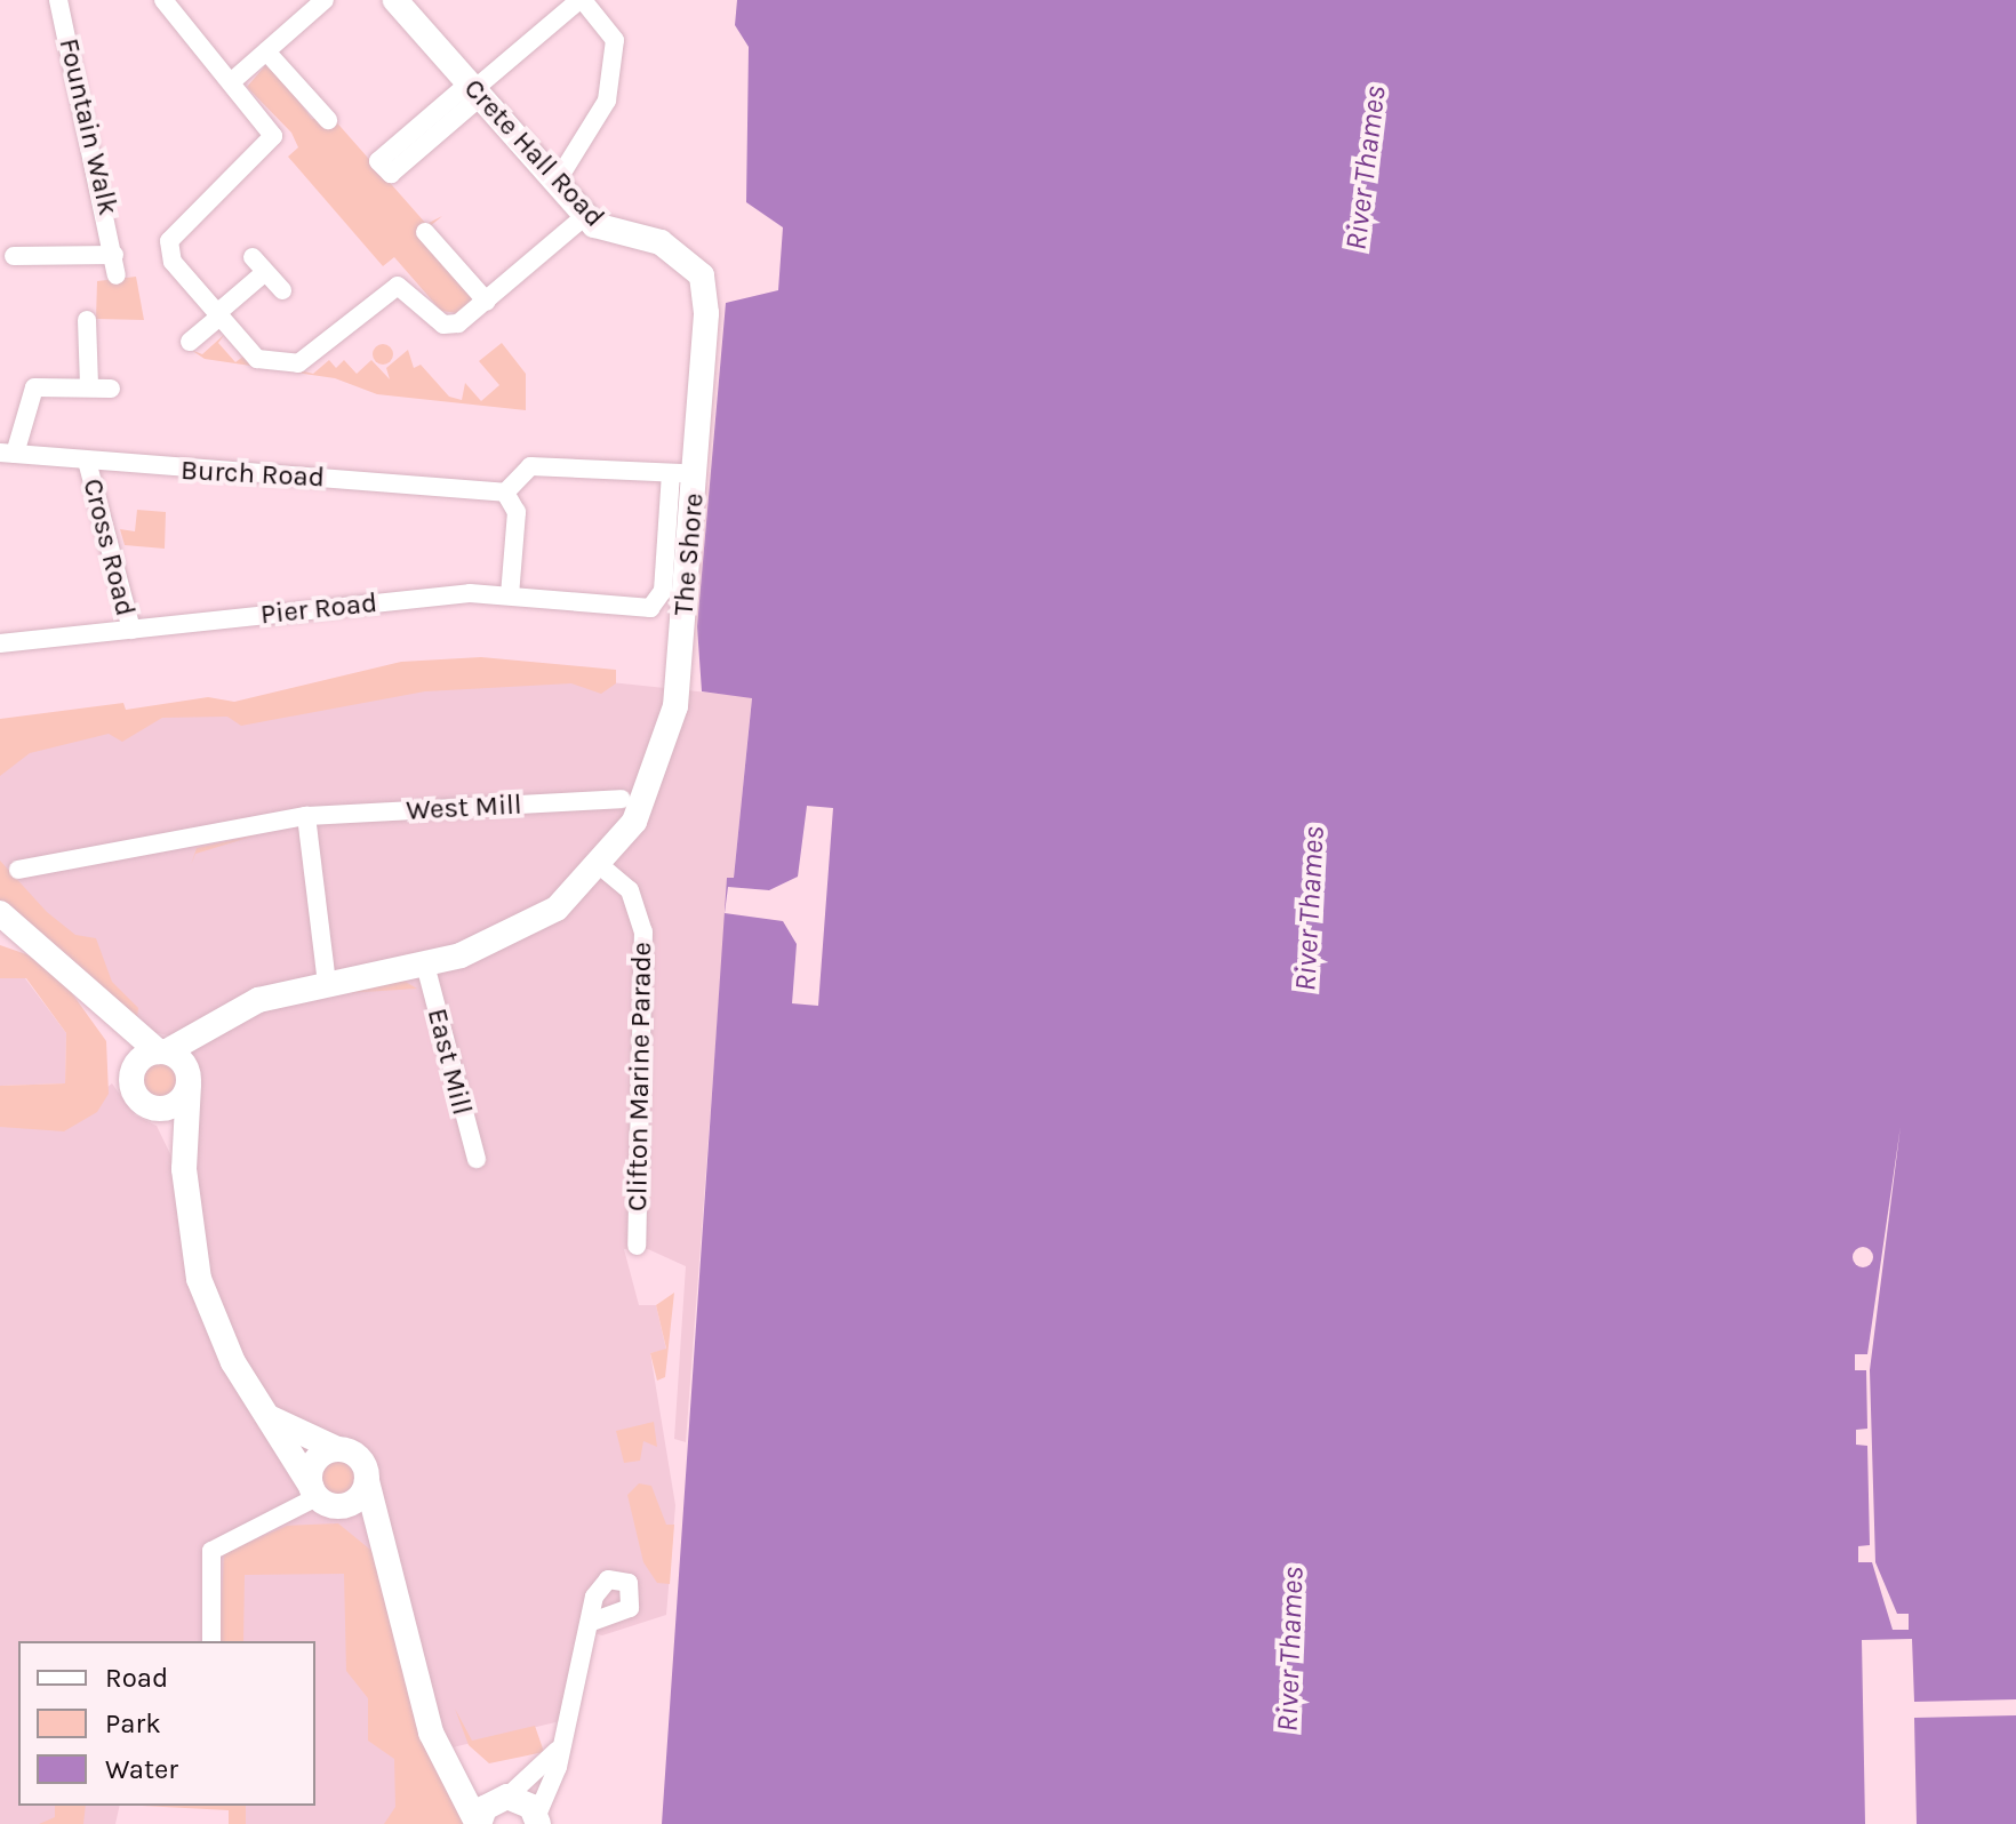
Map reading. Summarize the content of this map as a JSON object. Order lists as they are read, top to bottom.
{
  "streets": {
    "street": [
      "Fountain Walk",
      "Crete Hall Road",
      "Burch Road",
      "Cross Road",
      "The Shore",
      "Pier Road",
      "West Mill",
      "East Mill",
      "Clifton Marine Parade"
    ]
  },
  "crossings": [
    ["Crete Hall Road", "The Shore"],
    ["Burch Road", "Cross Road"],
    ["Cross Road", "Pier Road"],
    ["The Shore", "Pier Road"],
    ["The Shore", "Clifton Marine Parade"]
  ],
  "water": ["River Thames"],
  "legend": ["Road", "Park", "Water"]
}
